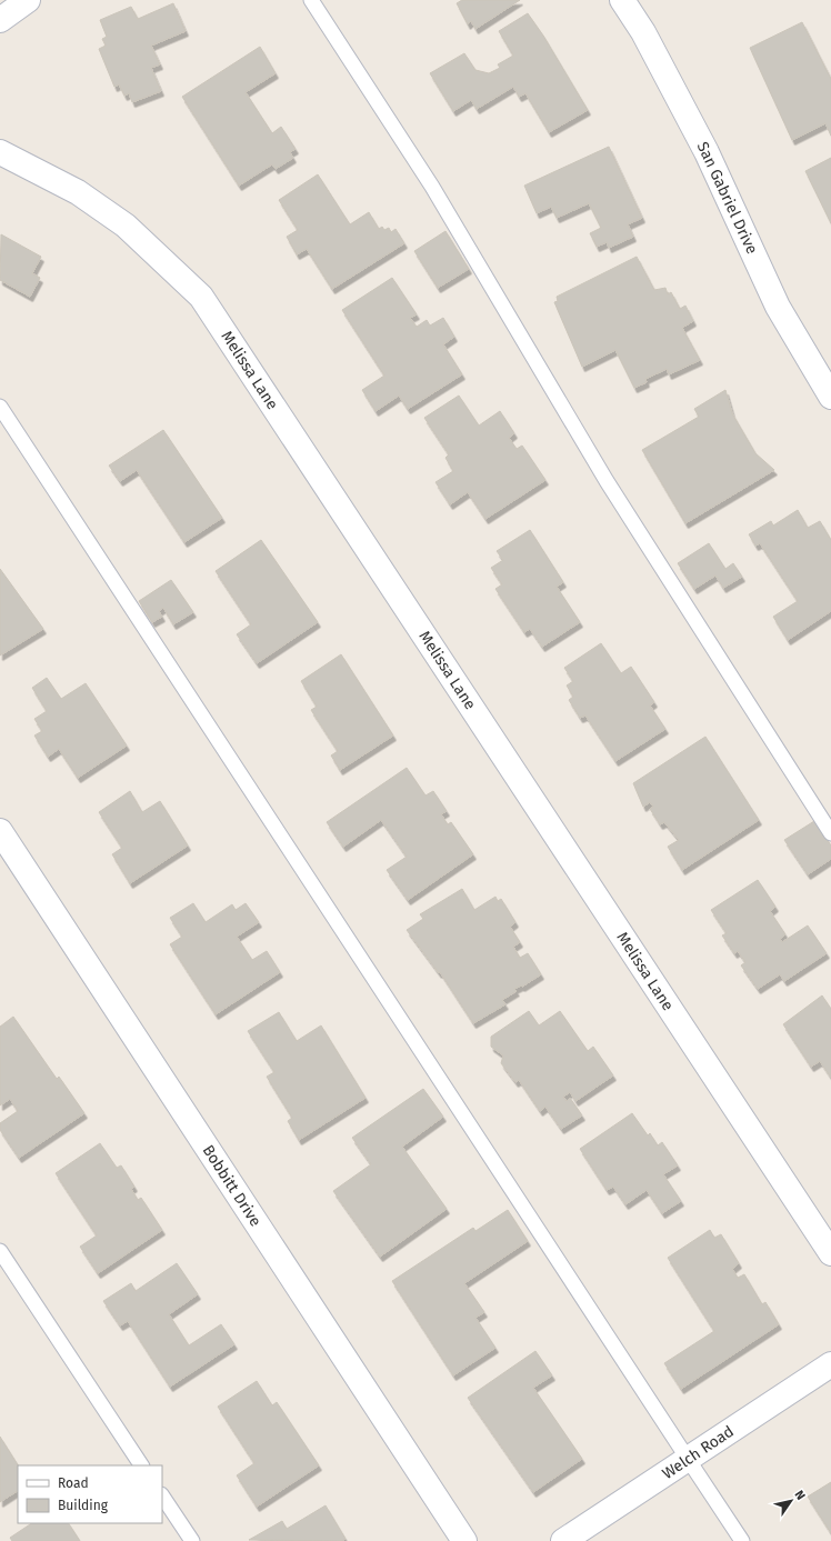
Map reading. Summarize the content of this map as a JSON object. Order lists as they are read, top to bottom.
{
  "streets": {
    "street": [
      "San Gabriel Drive",
      "Melissa Lane",
      "Bobbitt Drive",
      "Welch Road"
    ]
  },
  "legend": ["Road", "Building"],
  "north": "top right"
}
